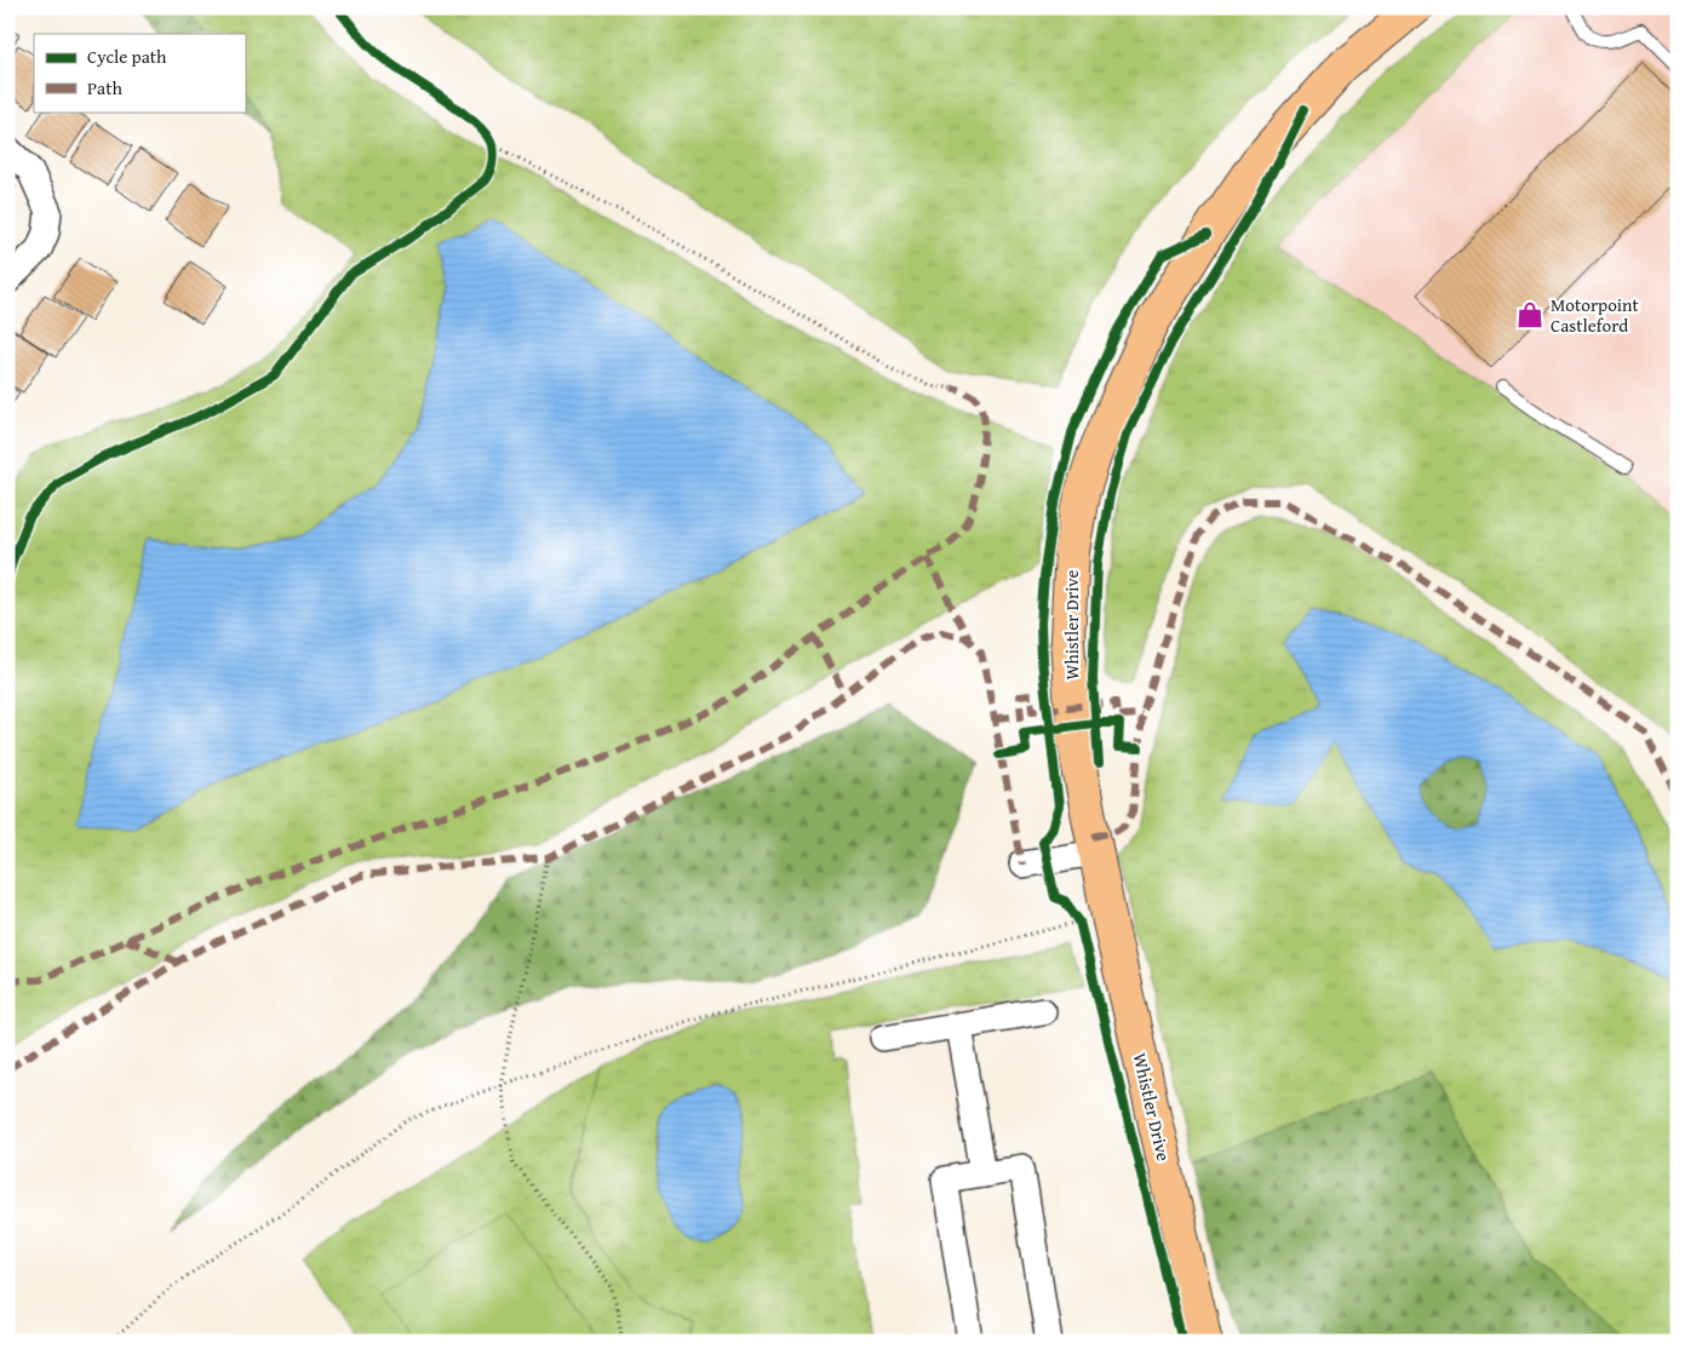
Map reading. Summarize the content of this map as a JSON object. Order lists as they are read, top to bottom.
{
  "streets": {
    "main road": ["Whistler Drive"]
  },
  "places": {
    "shop": ["Motorpoint Castleford"]
  },
  "legend": ["Cycle path", "Path"]
}
